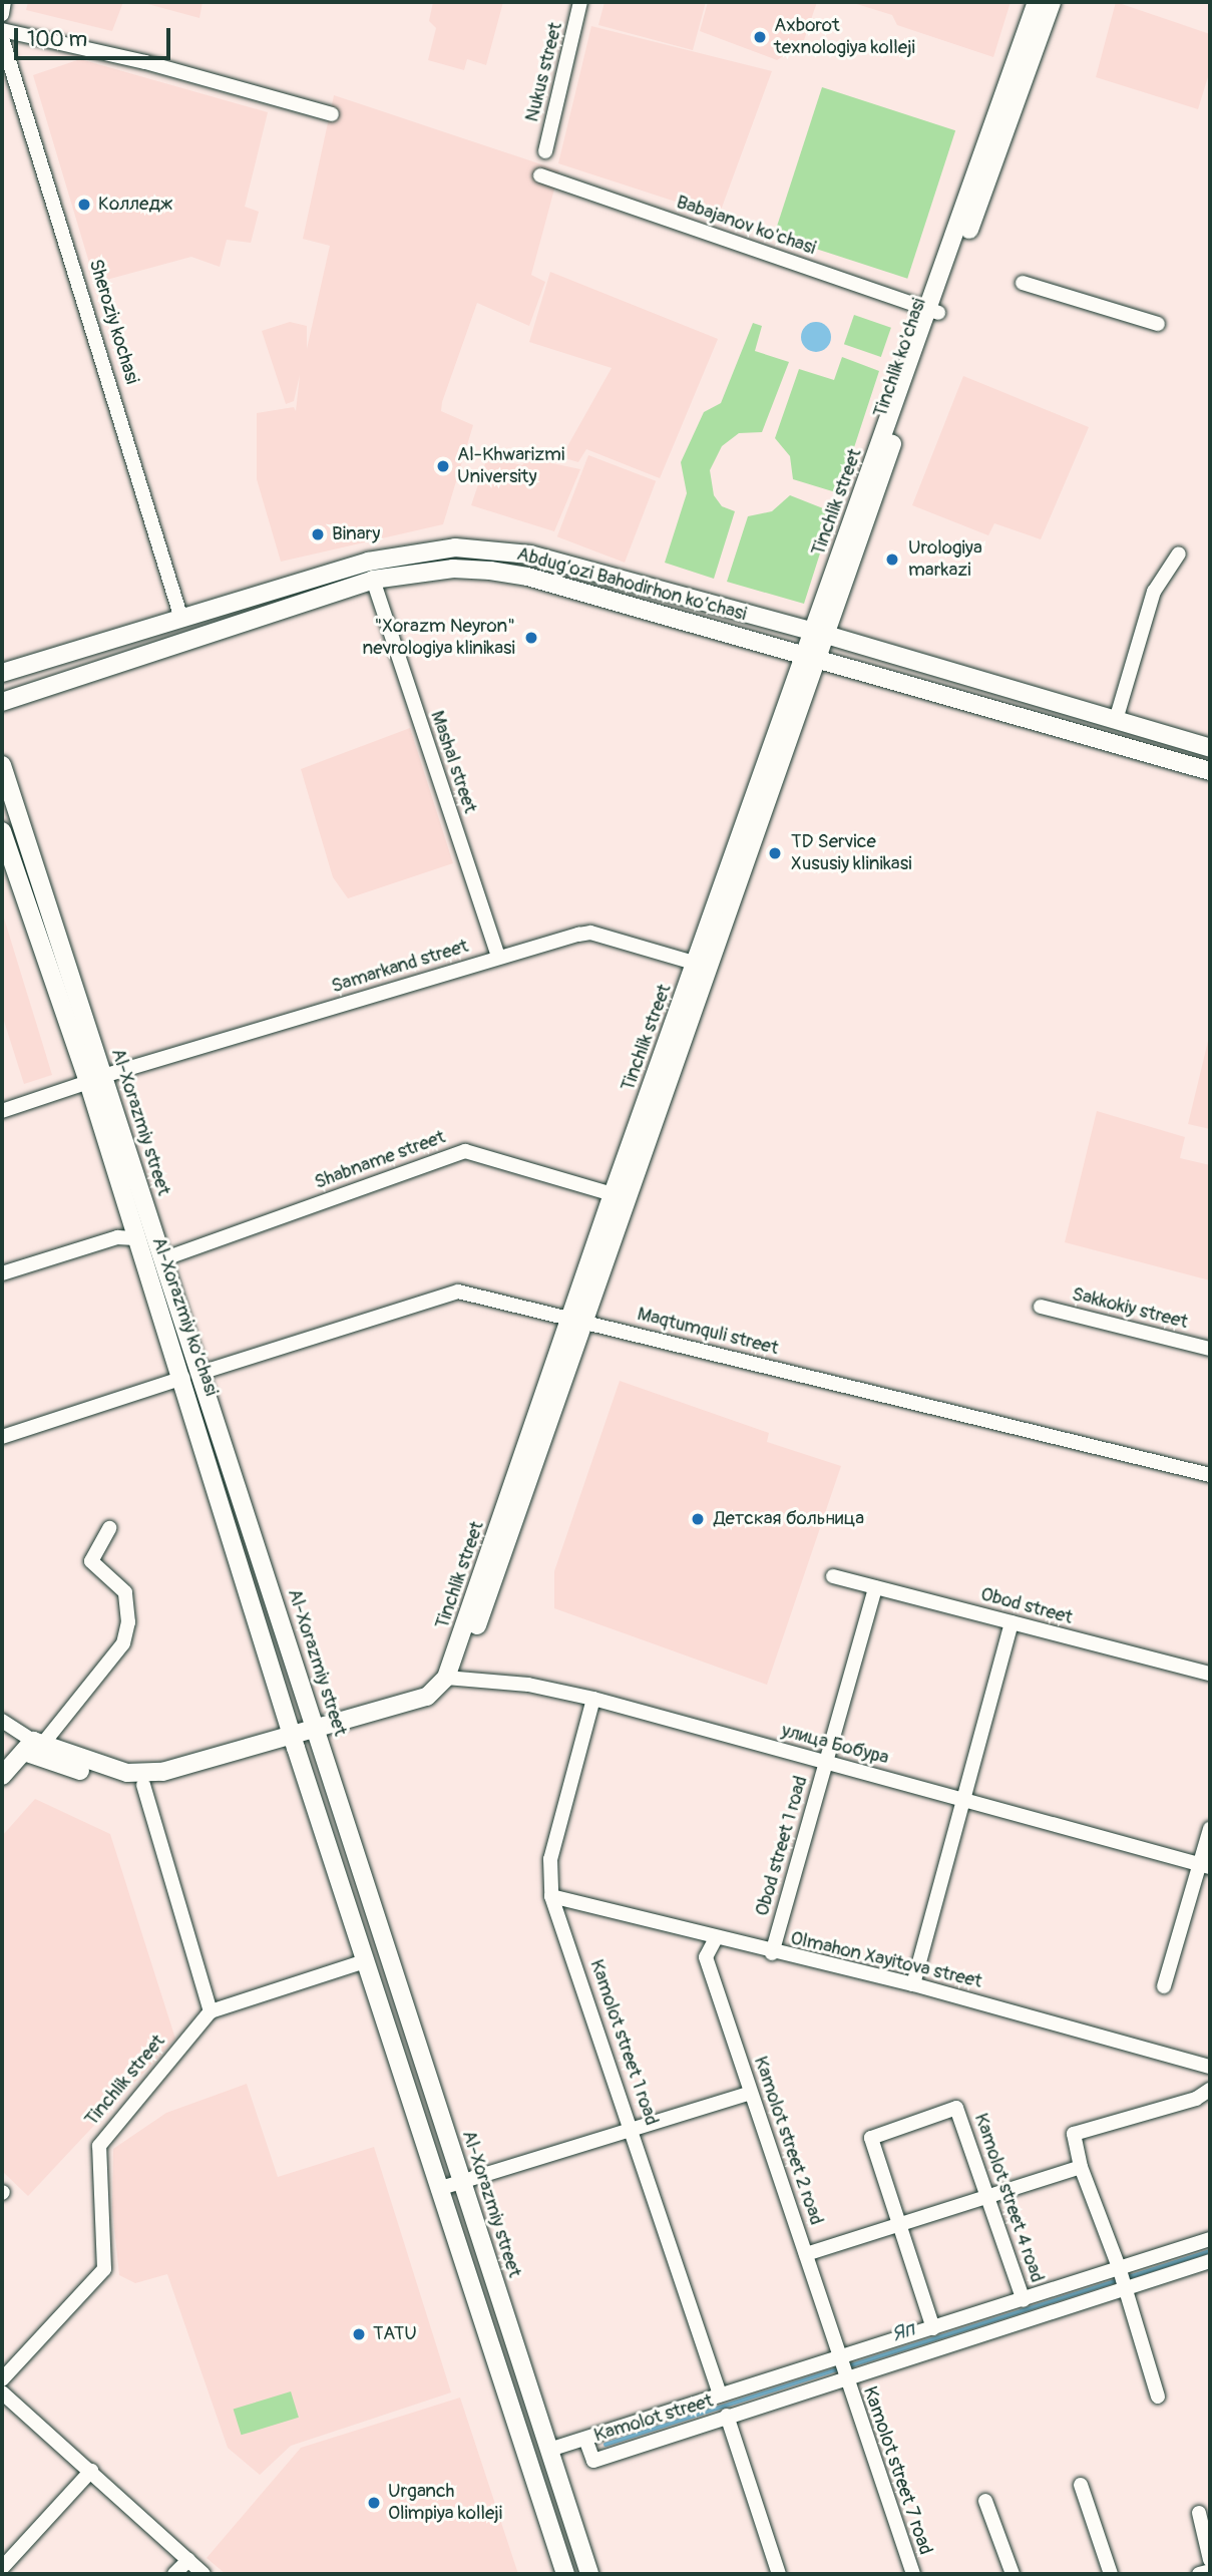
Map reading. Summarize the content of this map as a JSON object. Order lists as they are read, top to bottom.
{
  "streets": {
    "main road": [
      "Tinchlik ko'chasi",
      "Tinchlik street",
      "Abdug’ozi Bahodirhon ko’chasi",
      "Al-Xorazmiy street",
      "Al-Xorazmiy ko’chasi"
    ],
    "street": [
      "Nukus street",
      "Babajanov ko'chasi",
      "Sheroziy kochasi",
      "Mashal street",
      "Samarkand street",
      "Shabname street",
      "Sakkokiy street",
      "Maqtumquli street",
      "Obod street",
      "улица Бобура",
      "Obod street 1 road",
      "Olmahon Xayitova street",
      "Kamolot street 1 road",
      "Kamolot street 2 road",
      "Kamolot street 4 road",
      "Kamolot street",
      "Kamolot street 7 road"
    ]
  },
  "crossings": [
    ["Babajanov ko'chasi", "Tinchlik ko'chasi"],
    ["Sheroziy kochasi", "Abdug’ozi Bahodirhon ko’chasi"],
    ["Tinchlik ko'chasi", "Tinchlik street"],
    ["Tinchlik ko'chasi", "Abdug’ozi Bahodirhon ko’chasi"],
    ["Tinchlik street", "Abdug’ozi Bahodirhon ko’chasi"],
    ["Tinchlik street", "Samarkand street"],
    ["Tinchlik street", "Al-Xorazmiy street"],
    ["Tinchlik street", "Shabname street"],
    ["Tinchlik street", "Al-Xorazmiy ko’chasi"],
    ["Tinchlik street", "Maqtumquli street"],
    ["Tinchlik street", "улица Бобура"],
    ["Abdug’ozi Bahodirhon ko’chasi", "Mashal street"],
    ["Mashal street", "Samarkand street"],
    ["Samarkand street", "Al-Xorazmiy street"],
    ["Samarkand street", "Al-Xorazmiy ko’chasi"],
    ["Al-Xorazmiy street", "Shabname street"],
    ["Al-Xorazmiy street", "Al-Xorazmiy ko’chasi"],
    ["Al-Xorazmiy street", "Maqtumquli street"],
    ["Al-Xorazmiy ko’chasi", "Maqtumquli street"],
    ["Obod street", "Obod street 1 road"],
    ["улица Бобура", "Obod street 1 road"],
    ["улица Бобура", "Kamolot street 1 road"],
    ["Obod street 1 road", "Olmahon Xayitova street"],
    ["Olmahon Xayitova street", "Kamolot street 1 road"],
    ["Olmahon Xayitova street", "Kamolot street 2 road"],
    ["Kamolot street 1 road", "Kamolot street"],
    ["Kamolot street 2 road", "Kamolot street"],
    ["Kamolot street 2 road", "Kamolot street 7 road"],
    ["Kamolot street 4 road", "Kamolot street"],
    ["Kamolot street", "Kamolot street 7 road"]
  ],
  "water": ["Яп"],
  "places": [
    "Axborot texnologiya kolleji",
    "Колледж",
    "Al-Khwarizmi University",
    "Binary",
    "Urologiya markazi",
    "\"Xorazm Neyron\" nevrologiya klinikasi",
    "TD Service Xususiy klinikasi",
    "Детская больница",
    "TATU",
    "Urganch Olimpiya kolleji"
  ],
  "scale_bar": "100 m"
}
